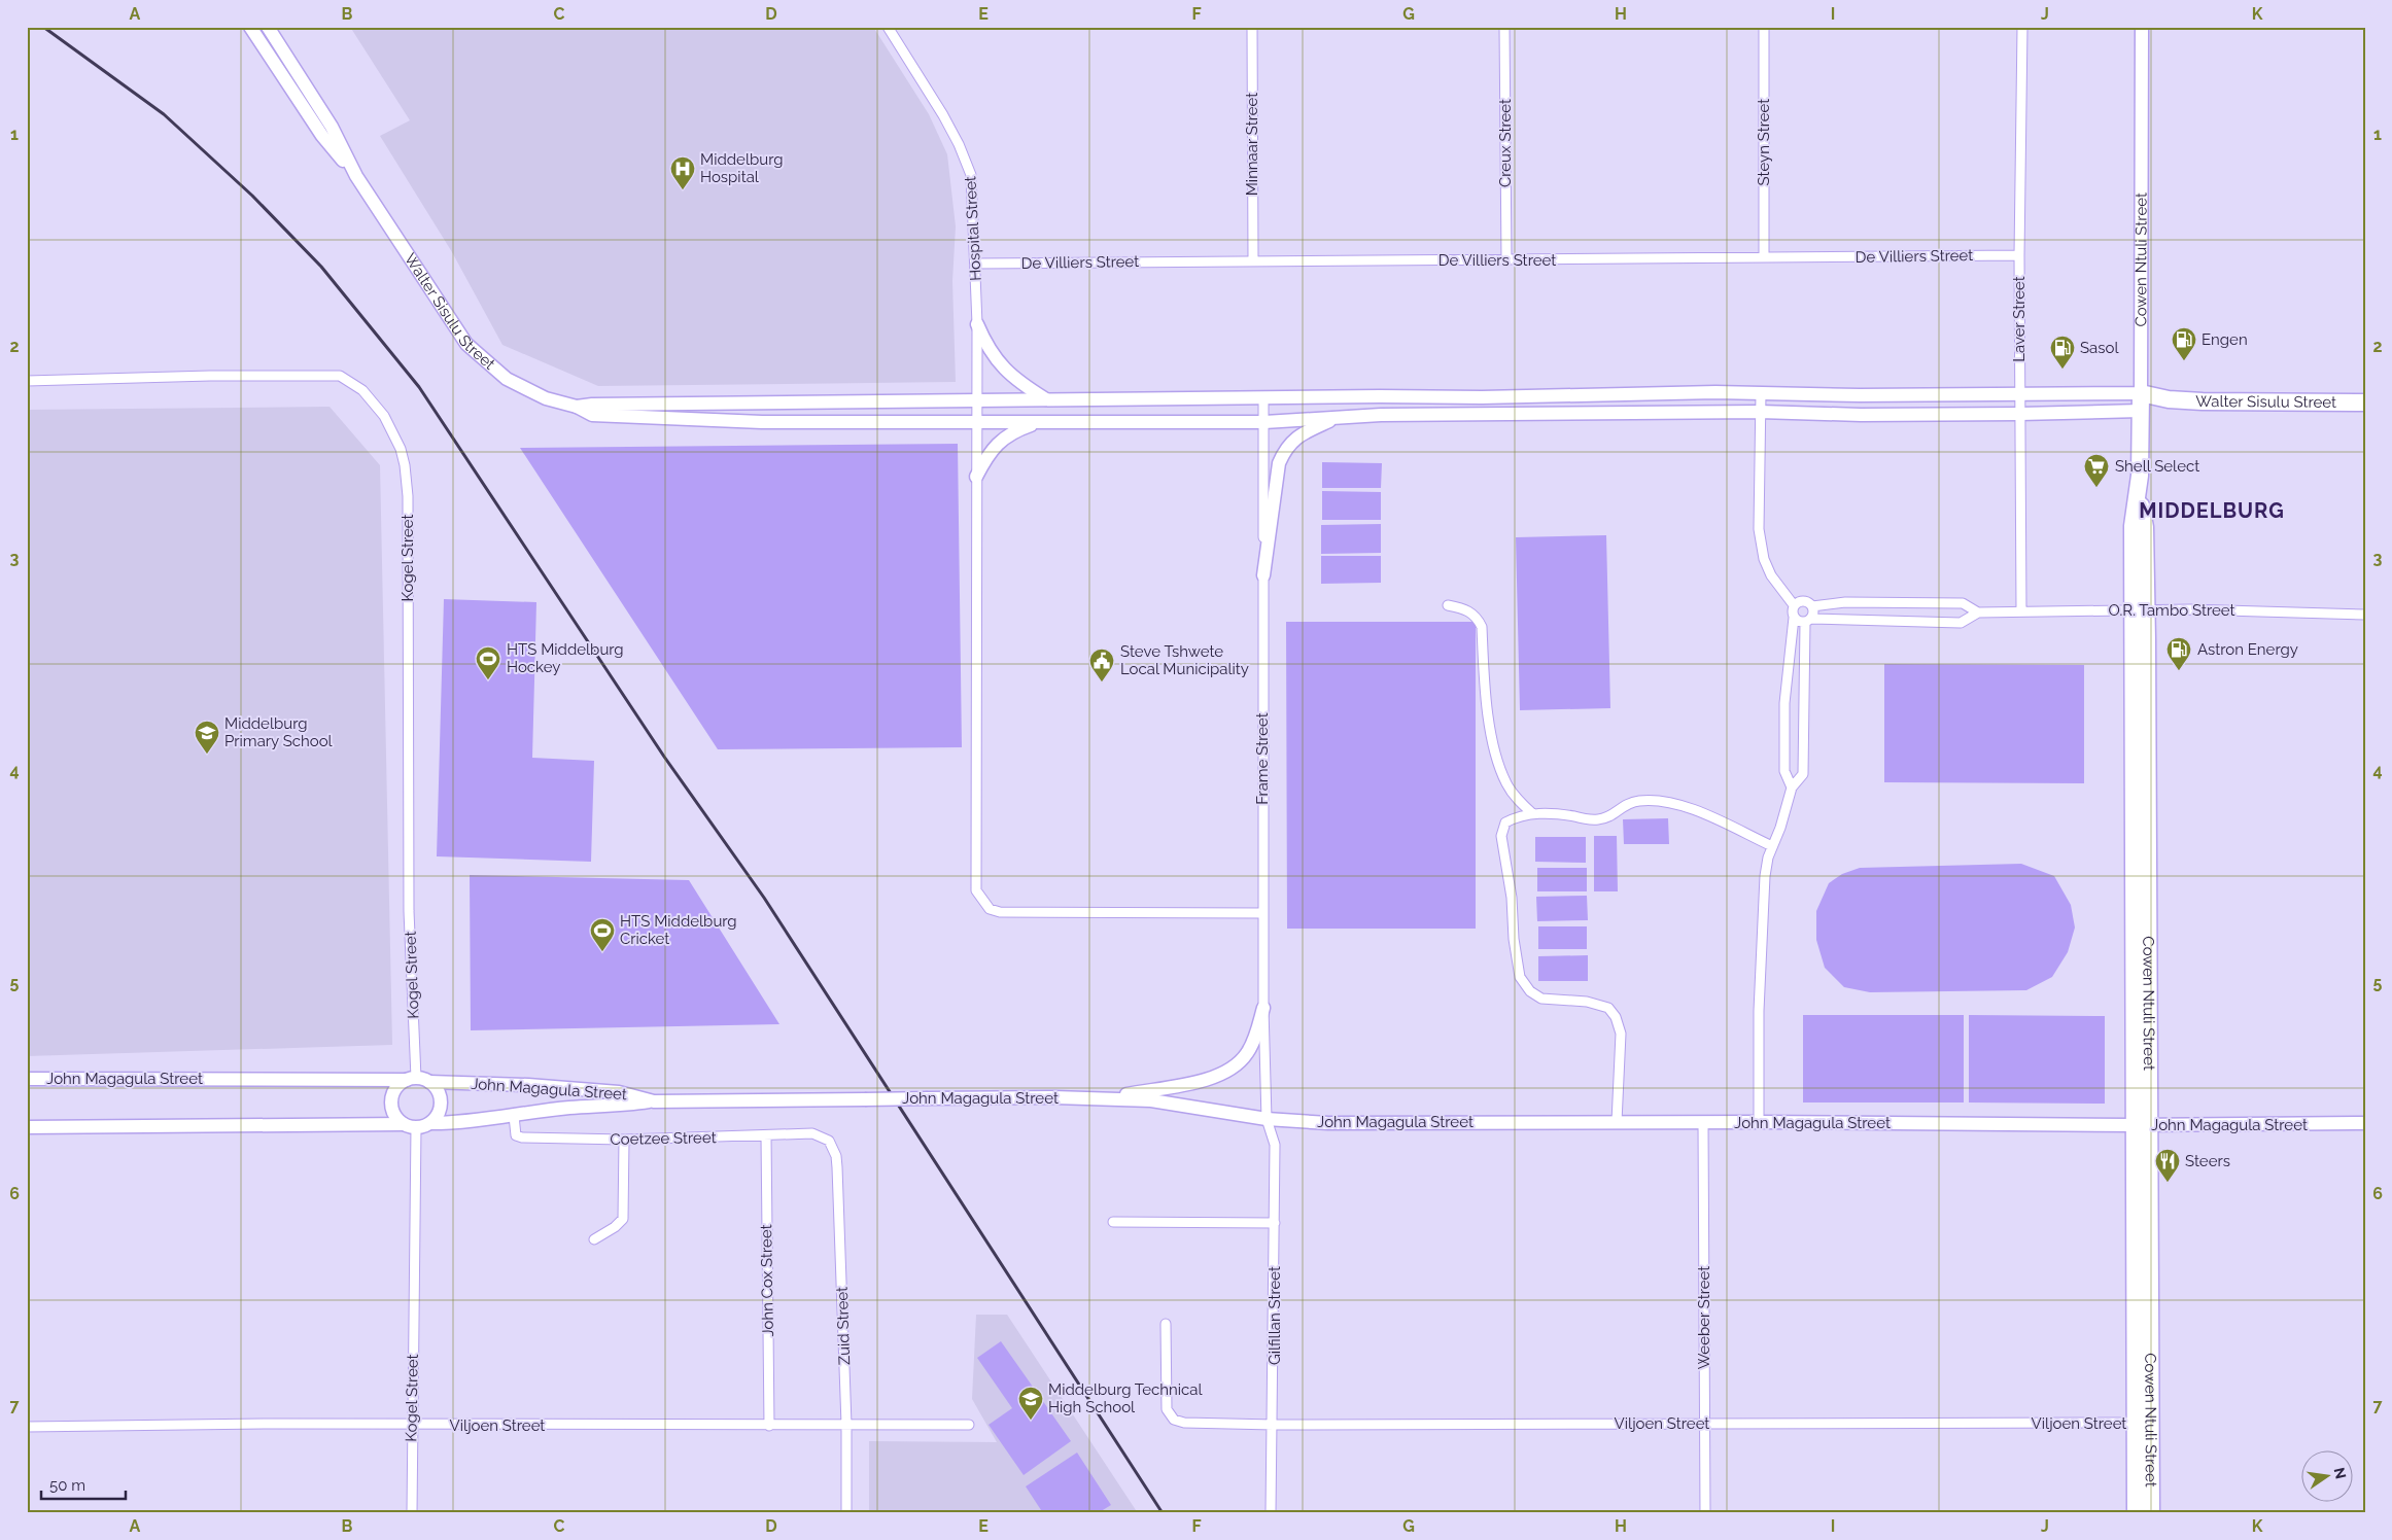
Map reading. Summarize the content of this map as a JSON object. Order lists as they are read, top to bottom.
{
  "streets": {
    "highway": ["Cowen Ntuli Street", "Walter Sisulu Street"],
    "main road": ["John Magagula Street"],
    "street": [
      "Steyn Street",
      "Creux Street",
      "Minnaar Street",
      "Hospital Street",
      "De Villiers Street",
      "Laver Street",
      "Kogel Street",
      "O.R. Tambo Street",
      "Frame Street",
      "Coetzee Street",
      "John Cox Street",
      "Gilfillan Street",
      "Weeber Street",
      "Zuid Street",
      "Viljoen Street"
    ]
  },
  "crossings": [
    ["Steyn Street", "De Villiers Street"],
    ["Creux Street", "De Villiers Street"],
    ["Minnaar Street", "De Villiers Street"],
    ["Hospital Street", "De Villiers Street"],
    ["Hospital Street", "Frame Street"],
    ["De Villiers Street", "Laver Street"],
    ["Cowen Ntuli Street", "Walter Sisulu Street"],
    ["Cowen Ntuli Street", "O.R. Tambo Street"],
    ["Cowen Ntuli Street", "John Magagula Street"],
    ["Cowen Ntuli Street", "Viljoen Street"],
    ["Laver Street", "O.R. Tambo Street"],
    ["Kogel Street", "John Magagula Street"],
    ["Kogel Street", "Viljoen Street"],
    ["Frame Street", "John Magagula Street"],
    ["Frame Street", "Gilfillan Street"],
    ["John Magagula Street", "Gilfillan Street"],
    ["John Magagula Street", "Weeber Street"],
    ["Coetzee Street", "John Cox Street"],
    ["Coetzee Street", "Zuid Street"],
    ["John Cox Street", "Viljoen Street"],
    ["Gilfillan Street", "Viljoen Street"],
    ["Weeber Street", "Viljoen Street"],
    ["Zuid Street", "Viljoen Street"]
  ],
  "districts": ["MIDDELBURG"],
  "places": {
    "hospital": ["Middelburg Hospital"],
    "fuel station": ["Engen", "Sasol", "Astron Energy"],
    "supermarket": ["Shell Select"],
    "sports": ["HTS Middelburg Hockey", "HTS Middelburg Cricket"],
    "public building": ["Steve Tshwete Local Municipality"],
    "school or university": ["Middelburg Primary School", "Middelburg Technical High School"],
    "restaurant": ["Steers"]
  },
  "scale_bar": "50 m",
  "north": "right",
  "grid": {
    "columns": [
      "A",
      "B",
      "C",
      "D",
      "E",
      "F",
      "G",
      "H",
      "I",
      "J",
      "K"
    ],
    "rows": [
      "1",
      "2",
      "3",
      "4",
      "5",
      "6",
      "7"
    ]
  }
}
